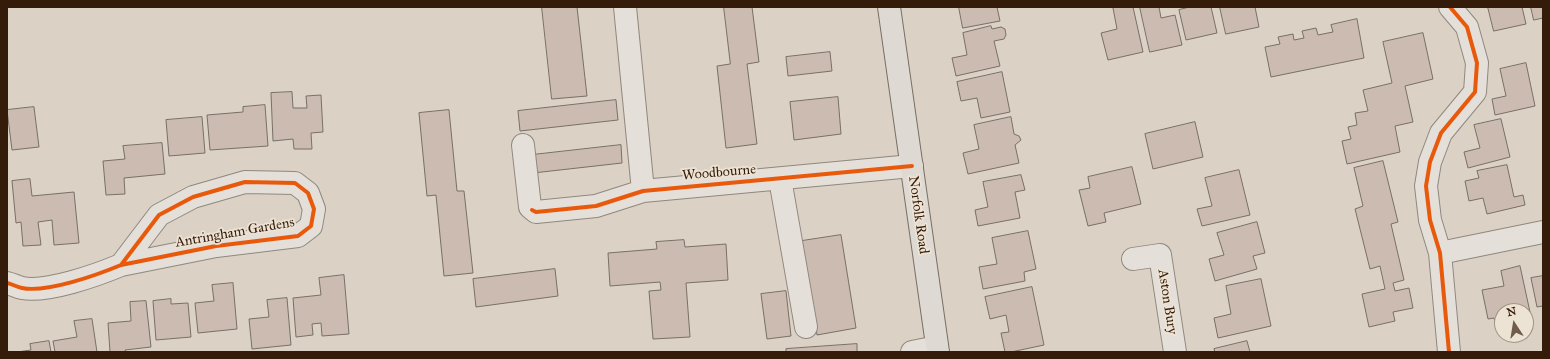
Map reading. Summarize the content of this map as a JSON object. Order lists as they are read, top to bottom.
{
  "streets": {
    "main road": ["Norfolk Road"],
    "street": ["Woodbourne", "Antringham Gardens", "Aston Bury"]
  },
  "crossings": [
    ["Woodbourne", "Norfolk Road"]
  ],
  "north": "top"
}
